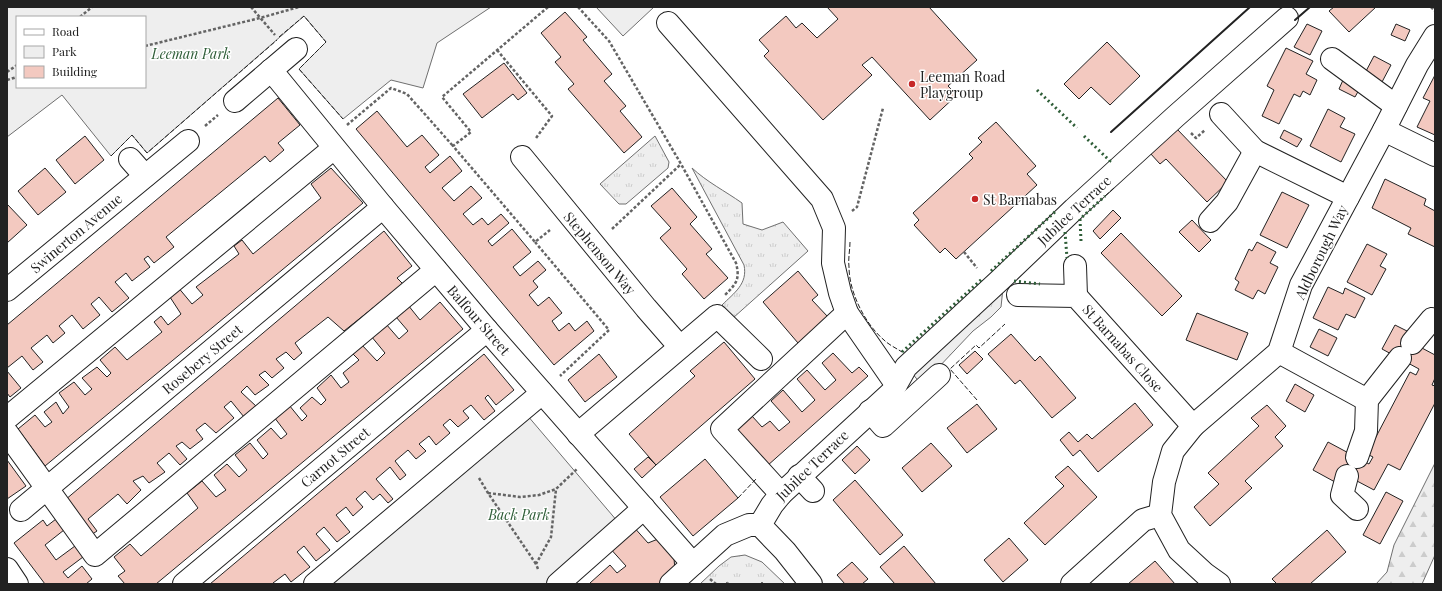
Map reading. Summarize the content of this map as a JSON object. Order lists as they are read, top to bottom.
{
  "streets": {
    "street": [
      "Jubilee Terrace",
      "Swinerton Avenue",
      "Aldborough Way",
      "Stephenson Way",
      "Balfour Street",
      "St Barnabas Close",
      "Rosebery Street",
      "Carnot Street"
    ]
  },
  "crossings": [
    ["Balfour Street", "Rosebery Street"],
    ["Balfour Street", "Carnot Street"]
  ],
  "parks": ["Leeman Park", "Back Park"],
  "places": ["Leeman Road Playgroup", "St Barnabas"],
  "legend": ["Road", "Park", "Building"]
}
